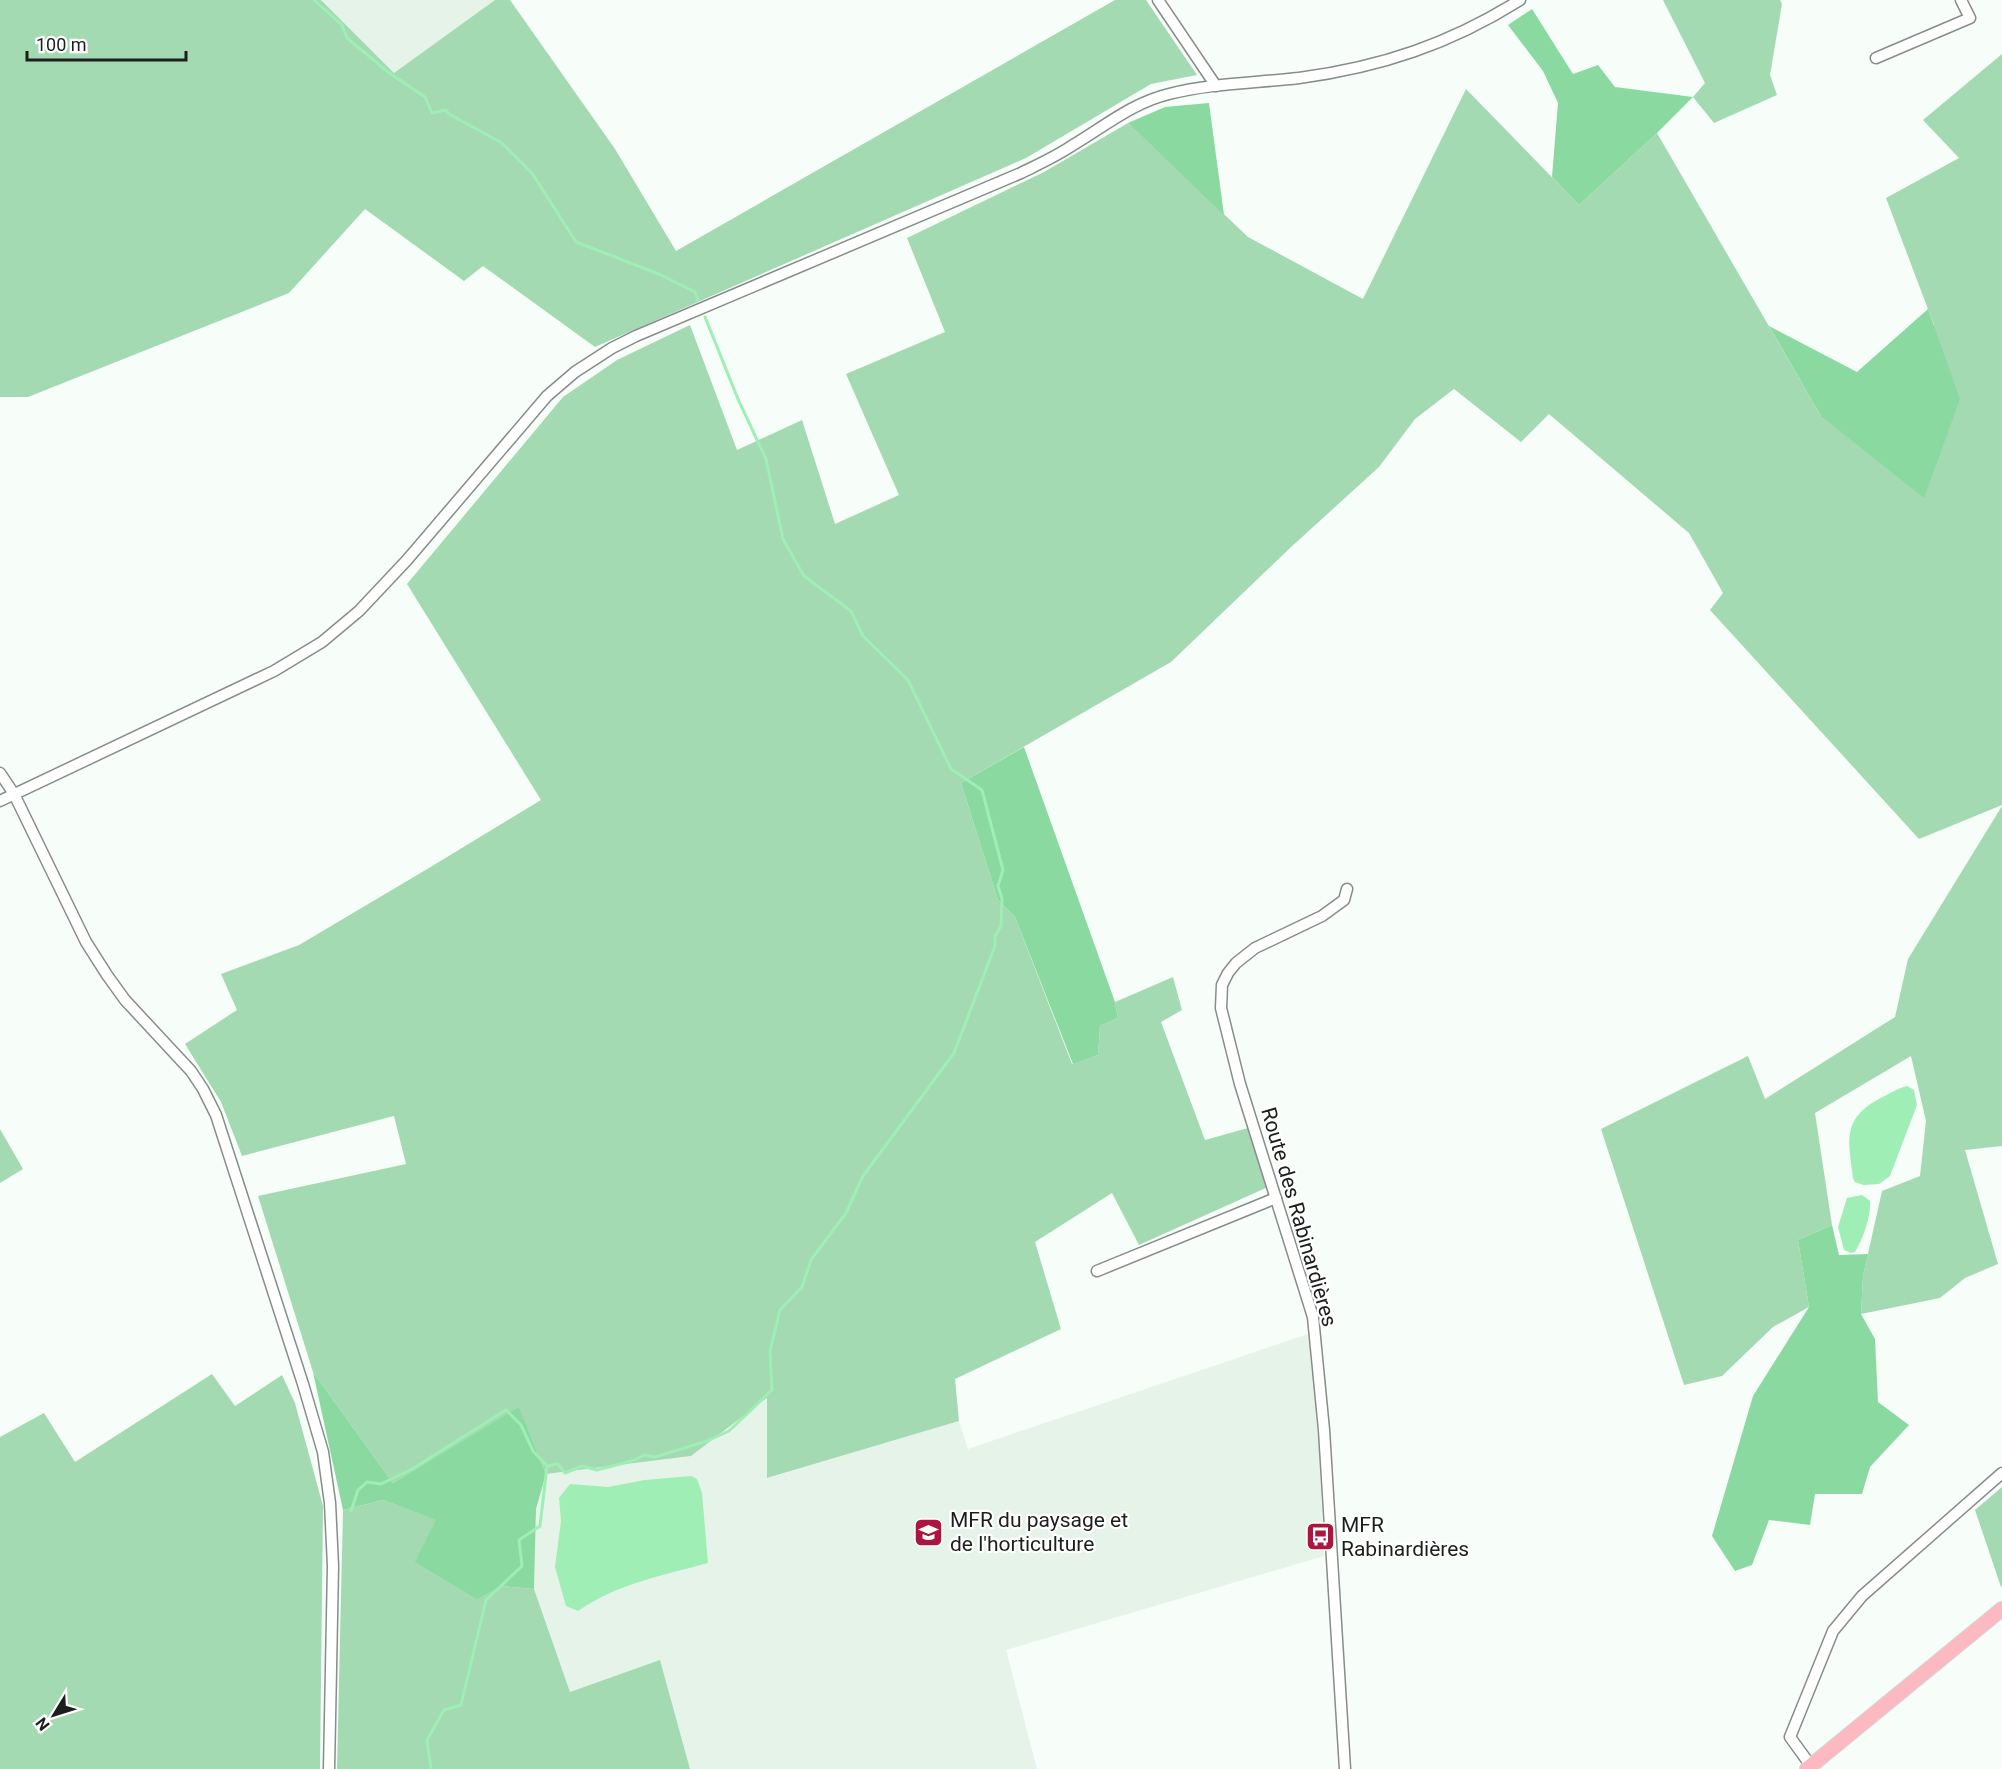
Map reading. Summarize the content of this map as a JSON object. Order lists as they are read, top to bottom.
{
  "streets": {
    "street": ["Route des Rabinardières"]
  },
  "places": {
    "school or university": ["MFR du paysage et de l'horticulture"],
    "bus stop": ["MFR Rabinardières"]
  },
  "scale_bar": "100 m",
  "north": "bottom left"
}
